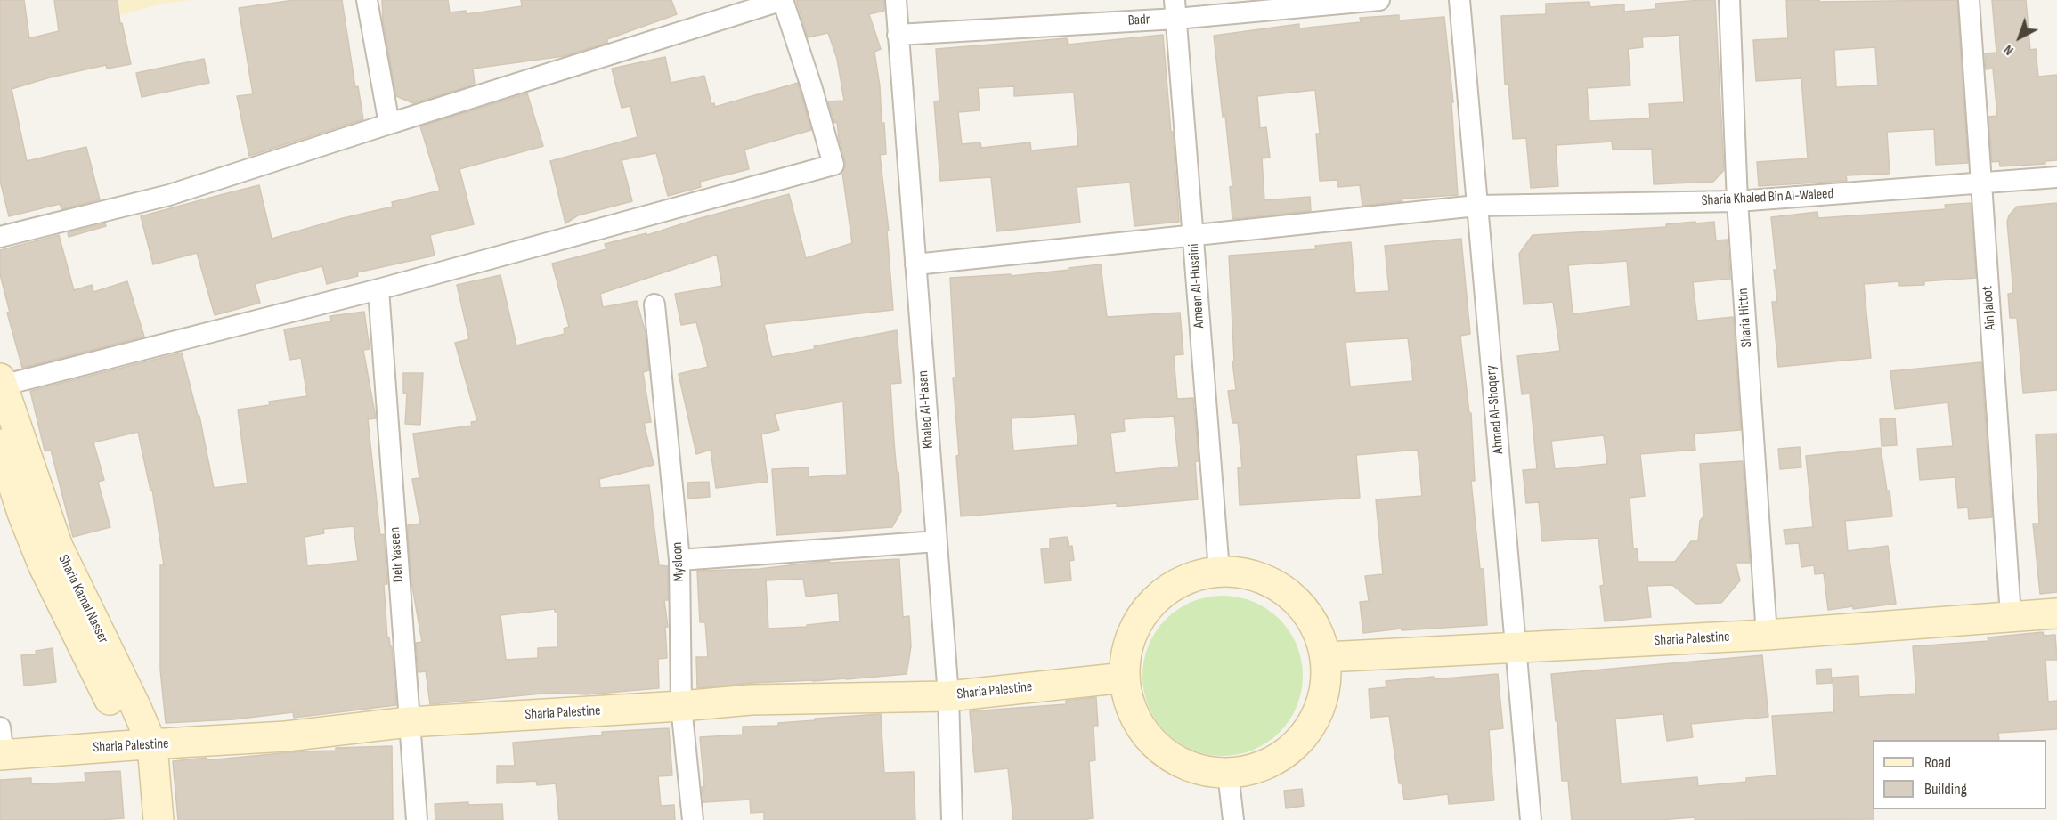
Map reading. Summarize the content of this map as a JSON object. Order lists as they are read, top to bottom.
{
  "streets": {
    "street": [
      "Badr",
      "Sharia Khaled Bin Al-Waleed",
      "Ameen Al-Husaini",
      "Ain Jaloot",
      "Sharia Hittin",
      "Khaled Al-Hasan",
      "Ahmed Al-Shoqery",
      "Deir Yaseen",
      "Mysloon",
      "Sharia Kamal Nasser",
      "Sharia Palestine"
    ]
  },
  "crossings": [
    ["Badr", "Ameen Al-Husaini"],
    ["Badr", "Khaled Al-Hasan"],
    ["Sharia Khaled Bin Al-Waleed", "Ameen Al-Husaini"],
    ["Sharia Khaled Bin Al-Waleed", "Ain Jaloot"],
    ["Sharia Khaled Bin Al-Waleed", "Sharia Hittin"],
    ["Sharia Khaled Bin Al-Waleed", "Khaled Al-Hasan"],
    ["Sharia Khaled Bin Al-Waleed", "Ahmed Al-Shoqery"],
    ["Ain Jaloot", "Sharia Palestine"],
    ["Sharia Hittin", "Sharia Palestine"],
    ["Khaled Al-Hasan", "Sharia Palestine"],
    ["Ahmed Al-Shoqery", "Sharia Palestine"],
    ["Deir Yaseen", "Sharia Palestine"],
    ["Mysloon", "Sharia Palestine"],
    ["Sharia Kamal Nasser", "Sharia Palestine"]
  ],
  "legend": ["Road", "Building"],
  "north": "bottom left"
}
